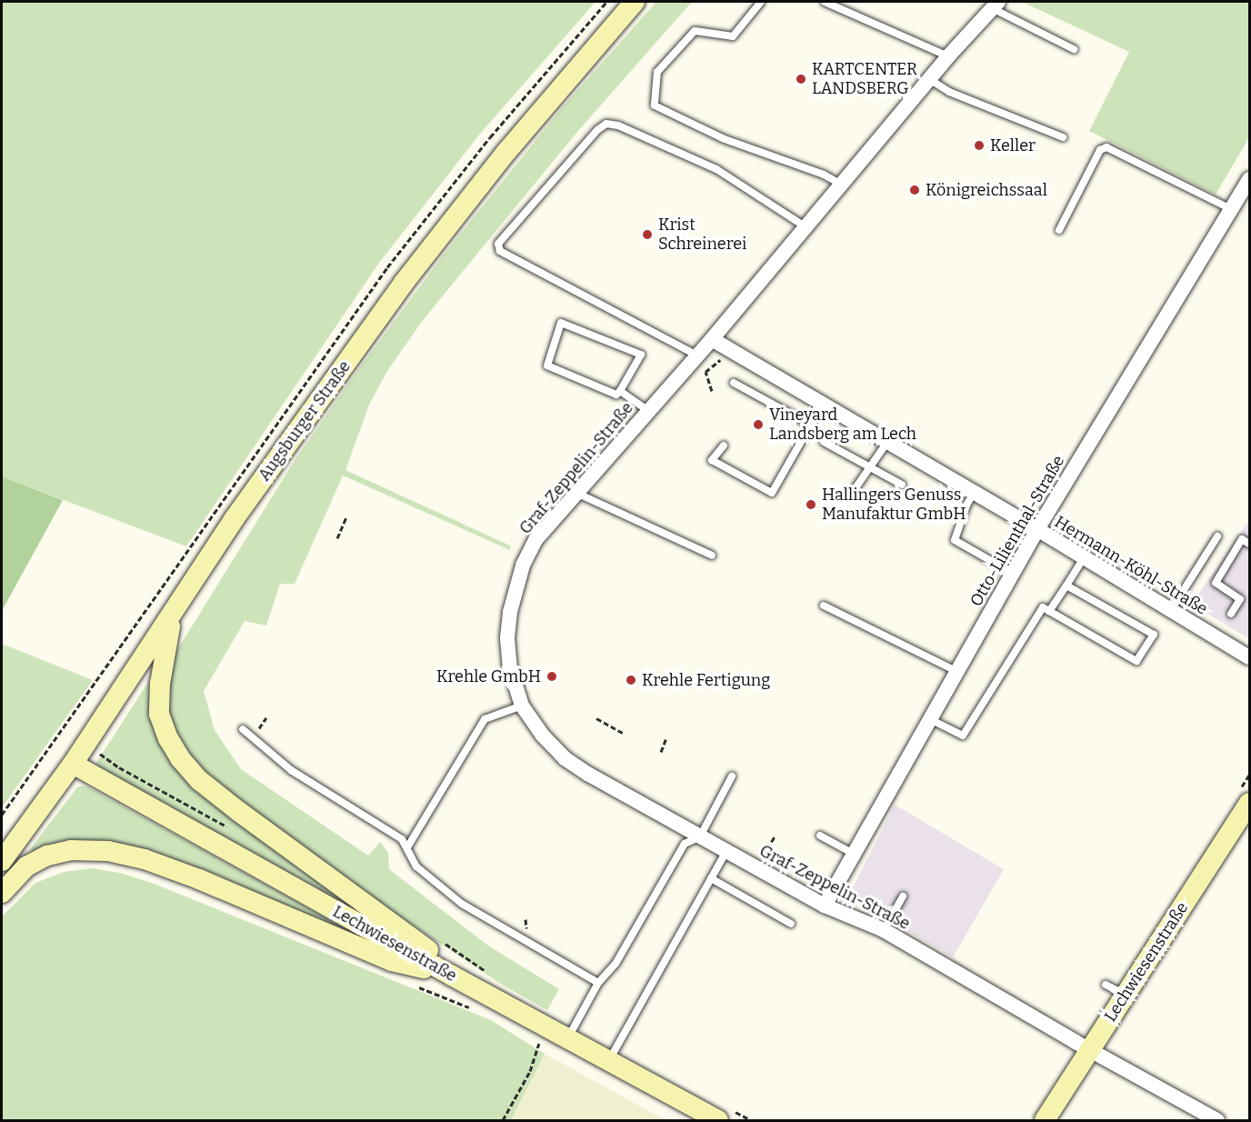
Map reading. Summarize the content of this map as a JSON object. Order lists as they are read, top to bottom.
{
  "streets": {
    "main road": ["Augsburger Straße", "Lechwiesenstraße"],
    "street": ["Graf-Zeppelin-Straße", "Otto-Lilienthal-Straße", "Hermann-Köhl-Straße"]
  },
  "crossings": [
    ["Augsburger Straße", "Lechwiesenstraße"],
    ["Graf-Zeppelin-Straße", "Otto-Lilienthal-Straße"],
    ["Graf-Zeppelin-Straße", "Hermann-Köhl-Straße"],
    ["Graf-Zeppelin-Straße", "Lechwiesenstraße"],
    ["Otto-Lilienthal-Straße", "Hermann-Köhl-Straße"]
  ],
  "places": [
    "KARTCENTER LANDSBERG",
    "Keller",
    "Königreichssaal",
    "Krist Schreinerei",
    "Vineyard Landsberg am Lech",
    "Hallingers Genuss Manufaktur GmbH",
    "Krehle GmbH",
    "Krehle Fertigung"
  ]
}
